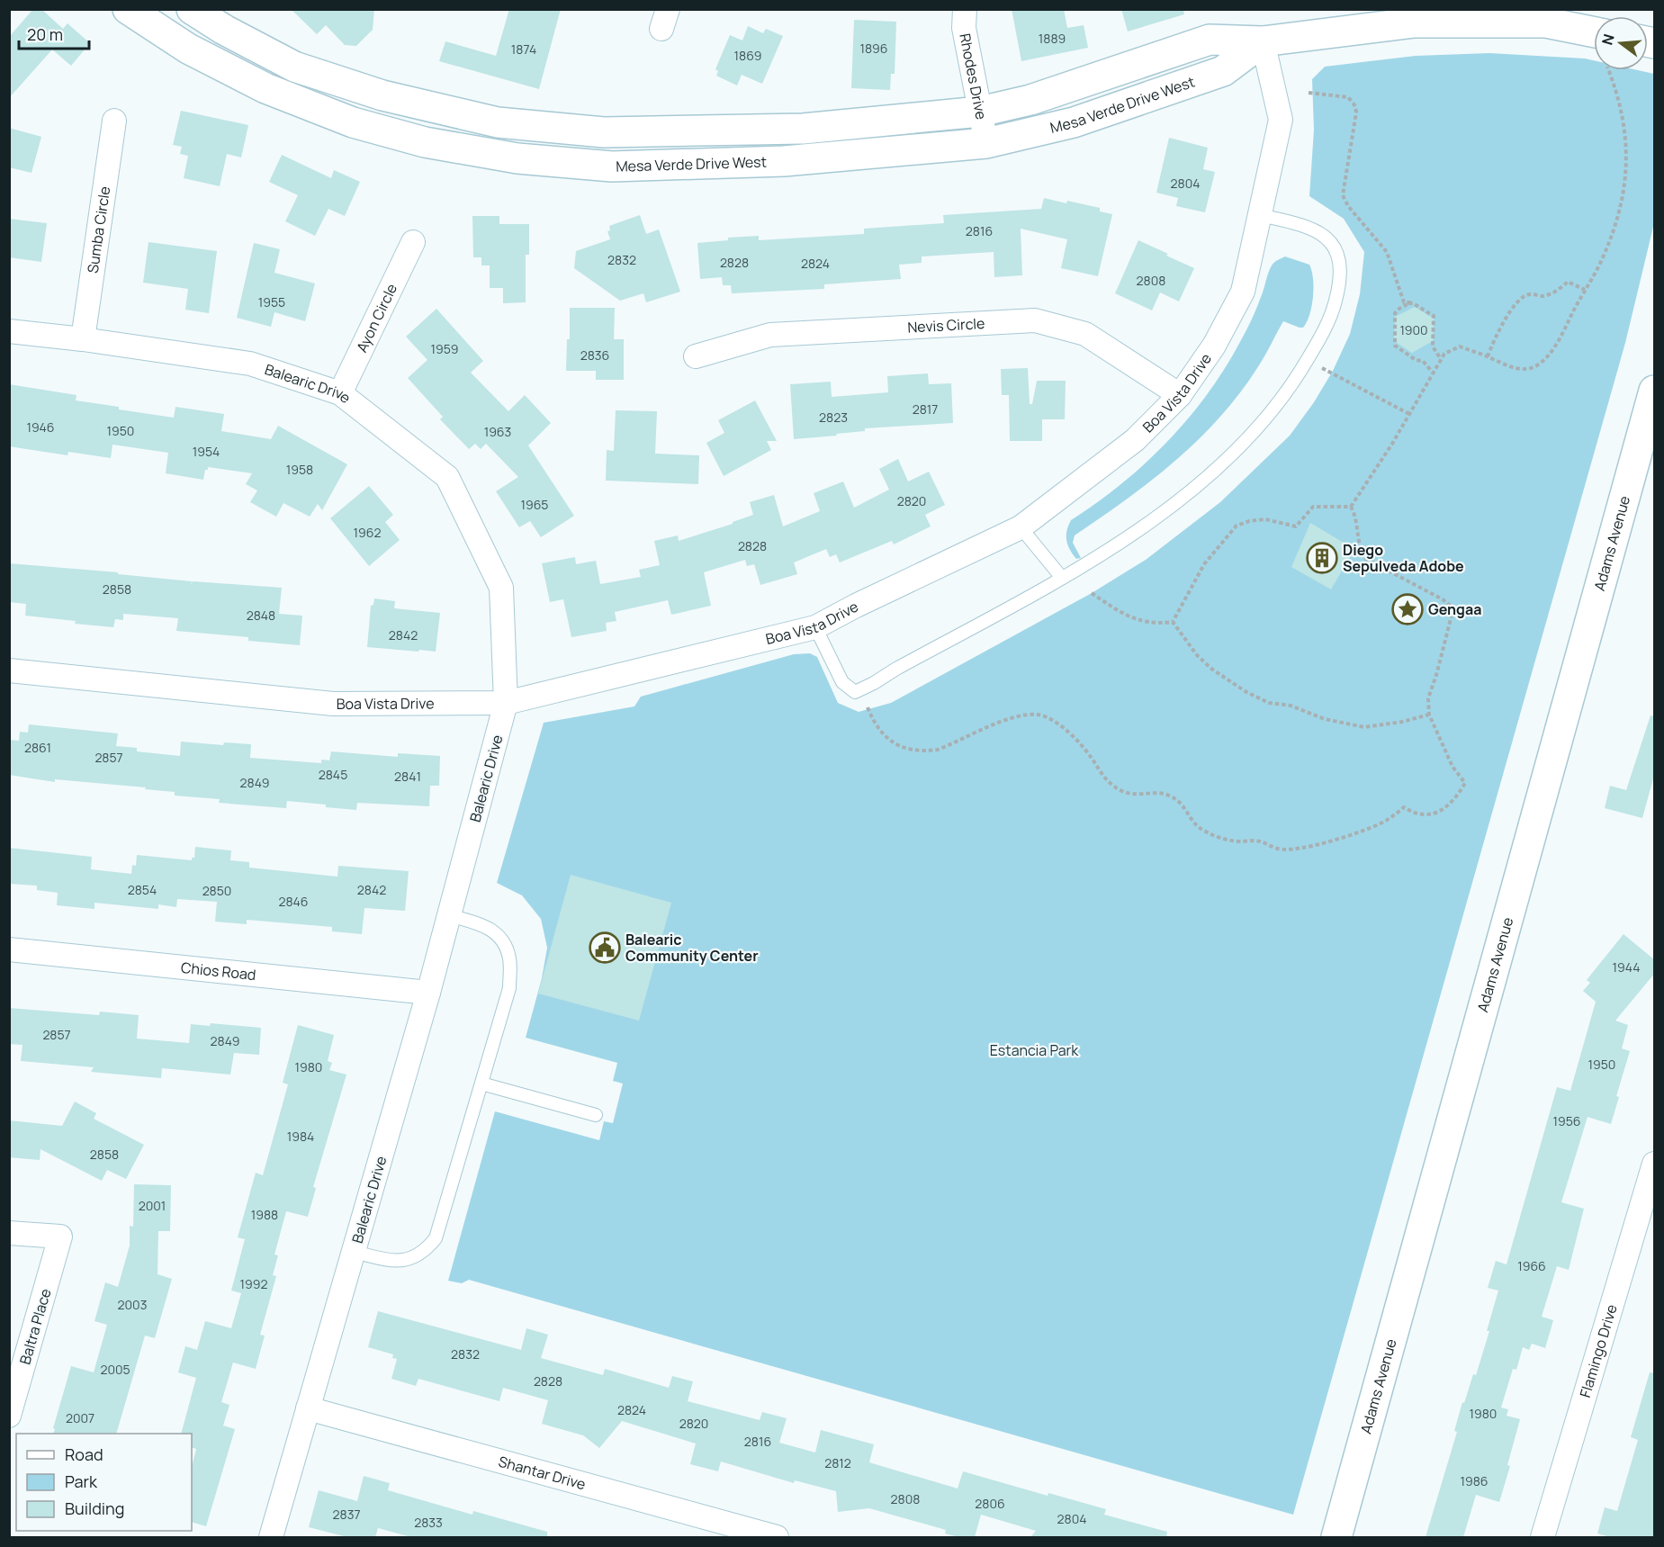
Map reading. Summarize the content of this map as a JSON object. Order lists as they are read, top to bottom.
{
  "streets": {
    "street": [
      "Rhodes Drive",
      "Mesa Verde Drive West",
      "Sumba Circle",
      "Ayon Circle",
      "Nevis Circle",
      "Balearic Drive",
      "Boa Vista Drive",
      "Adams Avenue",
      "Chios Road",
      "Baltra Place",
      "Flamingo Drive",
      "Shantar Drive"
    ]
  },
  "crossings": [
    ["Rhodes Drive", "Mesa Verde Drive West"],
    ["Mesa Verde Drive West", "Boa Vista Drive"],
    ["Sumba Circle", "Balearic Drive"],
    ["Ayon Circle", "Balearic Drive"],
    ["Nevis Circle", "Boa Vista Drive"],
    ["Balearic Drive", "Boa Vista Drive"],
    ["Balearic Drive", "Chios Road"],
    ["Balearic Drive", "Shantar Drive"]
  ],
  "parks": ["Estancia Park"],
  "places": {
    "building": ["Diego Sepulveda Adobe"],
    "place": ["Gengaa"],
    "public building": ["Balearic Community Center"]
  },
  "house_numbers": [
    "1889",
    "1896",
    "1874",
    "1869",
    "2804",
    "2816",
    "2832",
    "2828",
    "2824",
    "2808",
    "1955",
    "1900",
    "1959",
    "2836",
    "2817",
    "2823",
    "1946",
    "1950",
    "1963",
    "1954",
    "1958",
    "2820",
    "1965",
    "1962",
    "2828",
    "2858",
    "2848",
    "2842",
    "2861",
    "2857",
    "2845",
    "2841",
    "2849",
    "2854",
    "2842",
    "2850",
    "2846",
    "1944",
    "2857",
    "2849",
    "1950",
    "1980",
    "1956",
    "1984",
    "2858",
    "2001",
    "1988",
    "1966",
    "1992",
    "2003",
    "2832",
    "2005",
    "2828",
    "2824",
    "1980",
    "2007",
    "2820",
    "2816",
    "2812",
    "1986",
    "2808",
    "2806",
    "2837",
    "2804",
    "2833"
  ],
  "legend": ["Road", "Park", "Building"],
  "scale_bar": "20 m",
  "north": "left"
}
